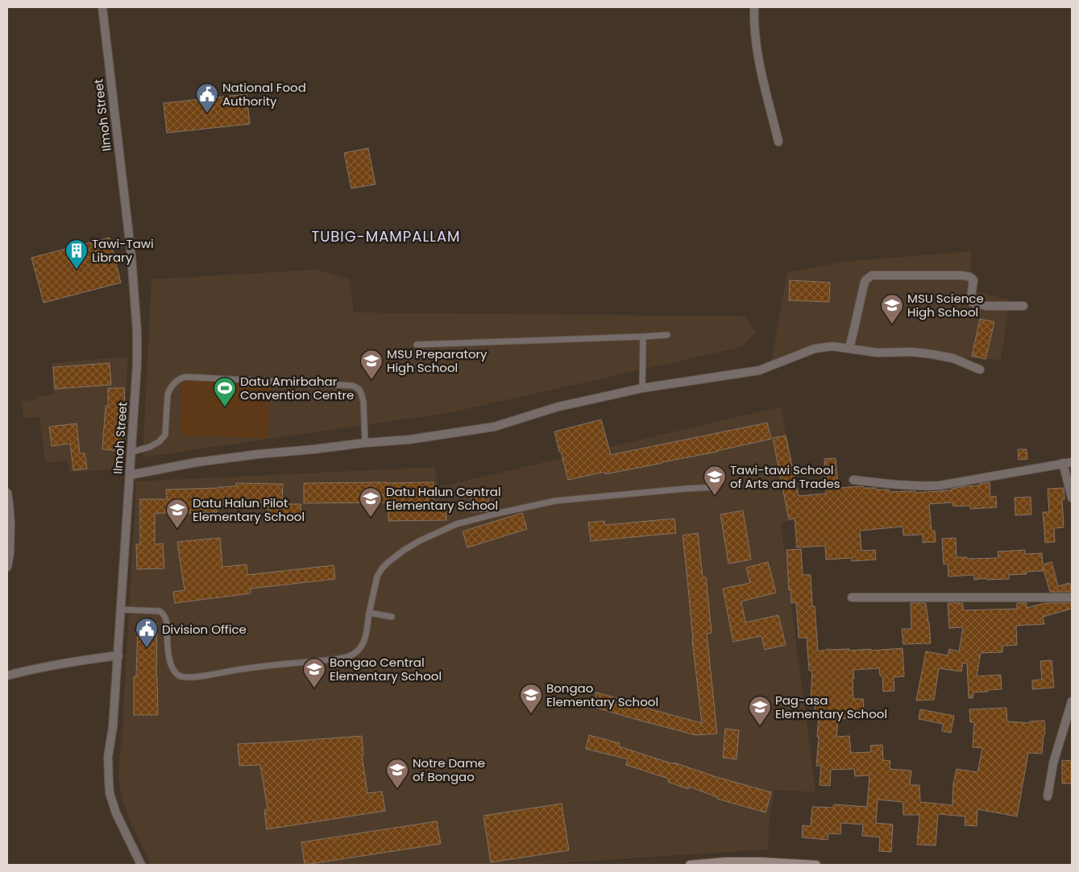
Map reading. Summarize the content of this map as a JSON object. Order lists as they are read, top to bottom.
{
  "streets": {
    "street": ["Ilmoh Street"]
  },
  "districts": ["TUBIG-MAMPALLAM"],
  "places": {
    "public building": ["National Food Authority", "Division Office"],
    "building": ["Tawi-Tawi Library"],
    "school or university": [
      "MSU Science High School",
      "MSU Preparatory High School",
      "Tawi-tawi School of Arts and Trades",
      "Datu Halun Central Elementary School",
      "Datu Halun Pilot Elementary School",
      "Bongao Central Elementary School",
      "Bongao Elementary School",
      "Pag-asa Elementary School",
      "Notre Dame of Bongao"
    ],
    "sports": ["Datu Amirbahar Convention Centre"]
  }
}
